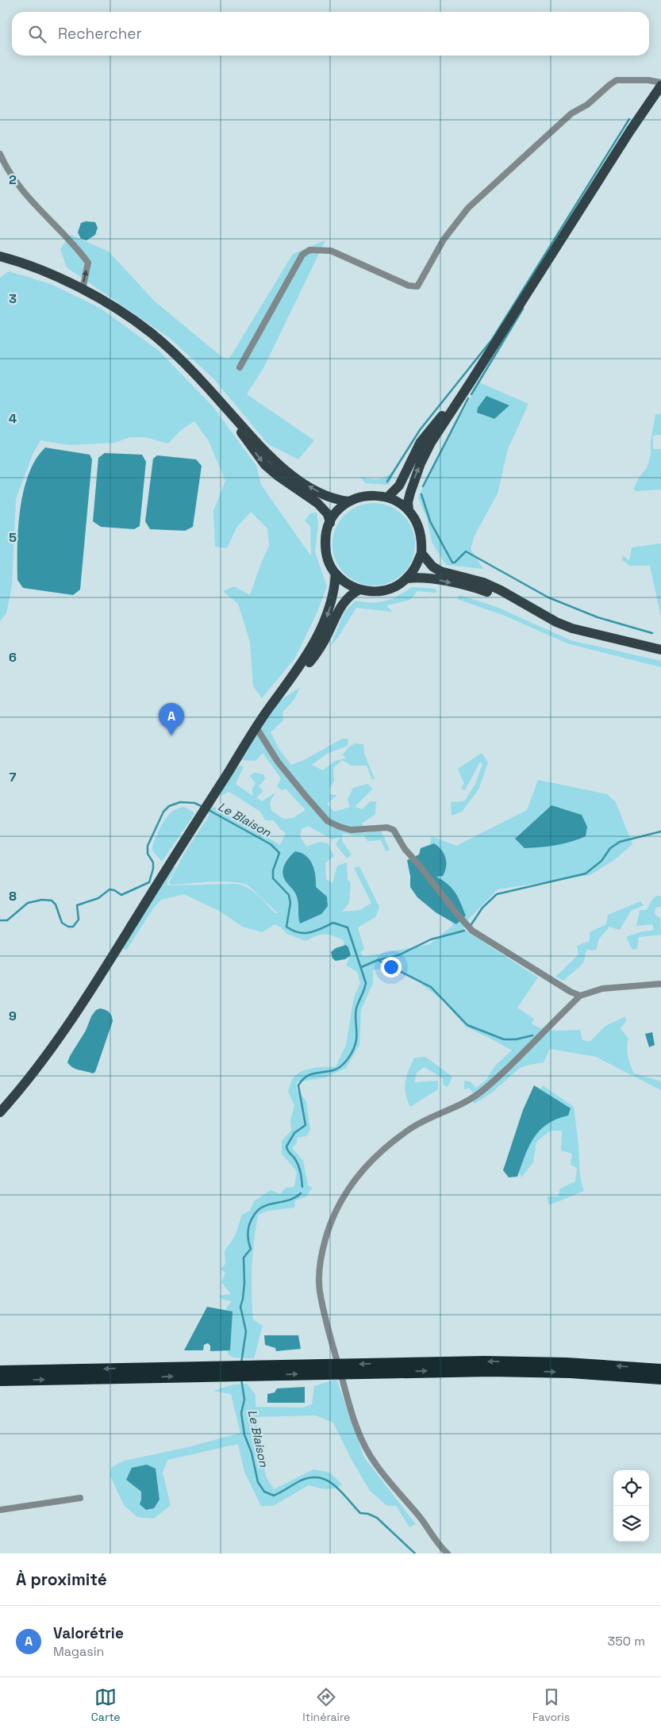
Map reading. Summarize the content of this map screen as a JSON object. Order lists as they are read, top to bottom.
{
  "water": ["Le Blaison"],
  "page": {
    "search": "Rechercher",
    "pins": "A",
    "heading": "À proximité",
    "list": [
      {
        "mark": "A",
        "name": "Valorétrie",
        "note": "Magasin",
        "value": "350 m"
      }
    ],
    "nav": ["Carte", "Itinéraire", "Favoris"]
  },
  "grid": {
    "rows": [
      "2",
      "3",
      "4",
      "5",
      "6",
      "7",
      "8",
      "9"
    ]
  }
}
